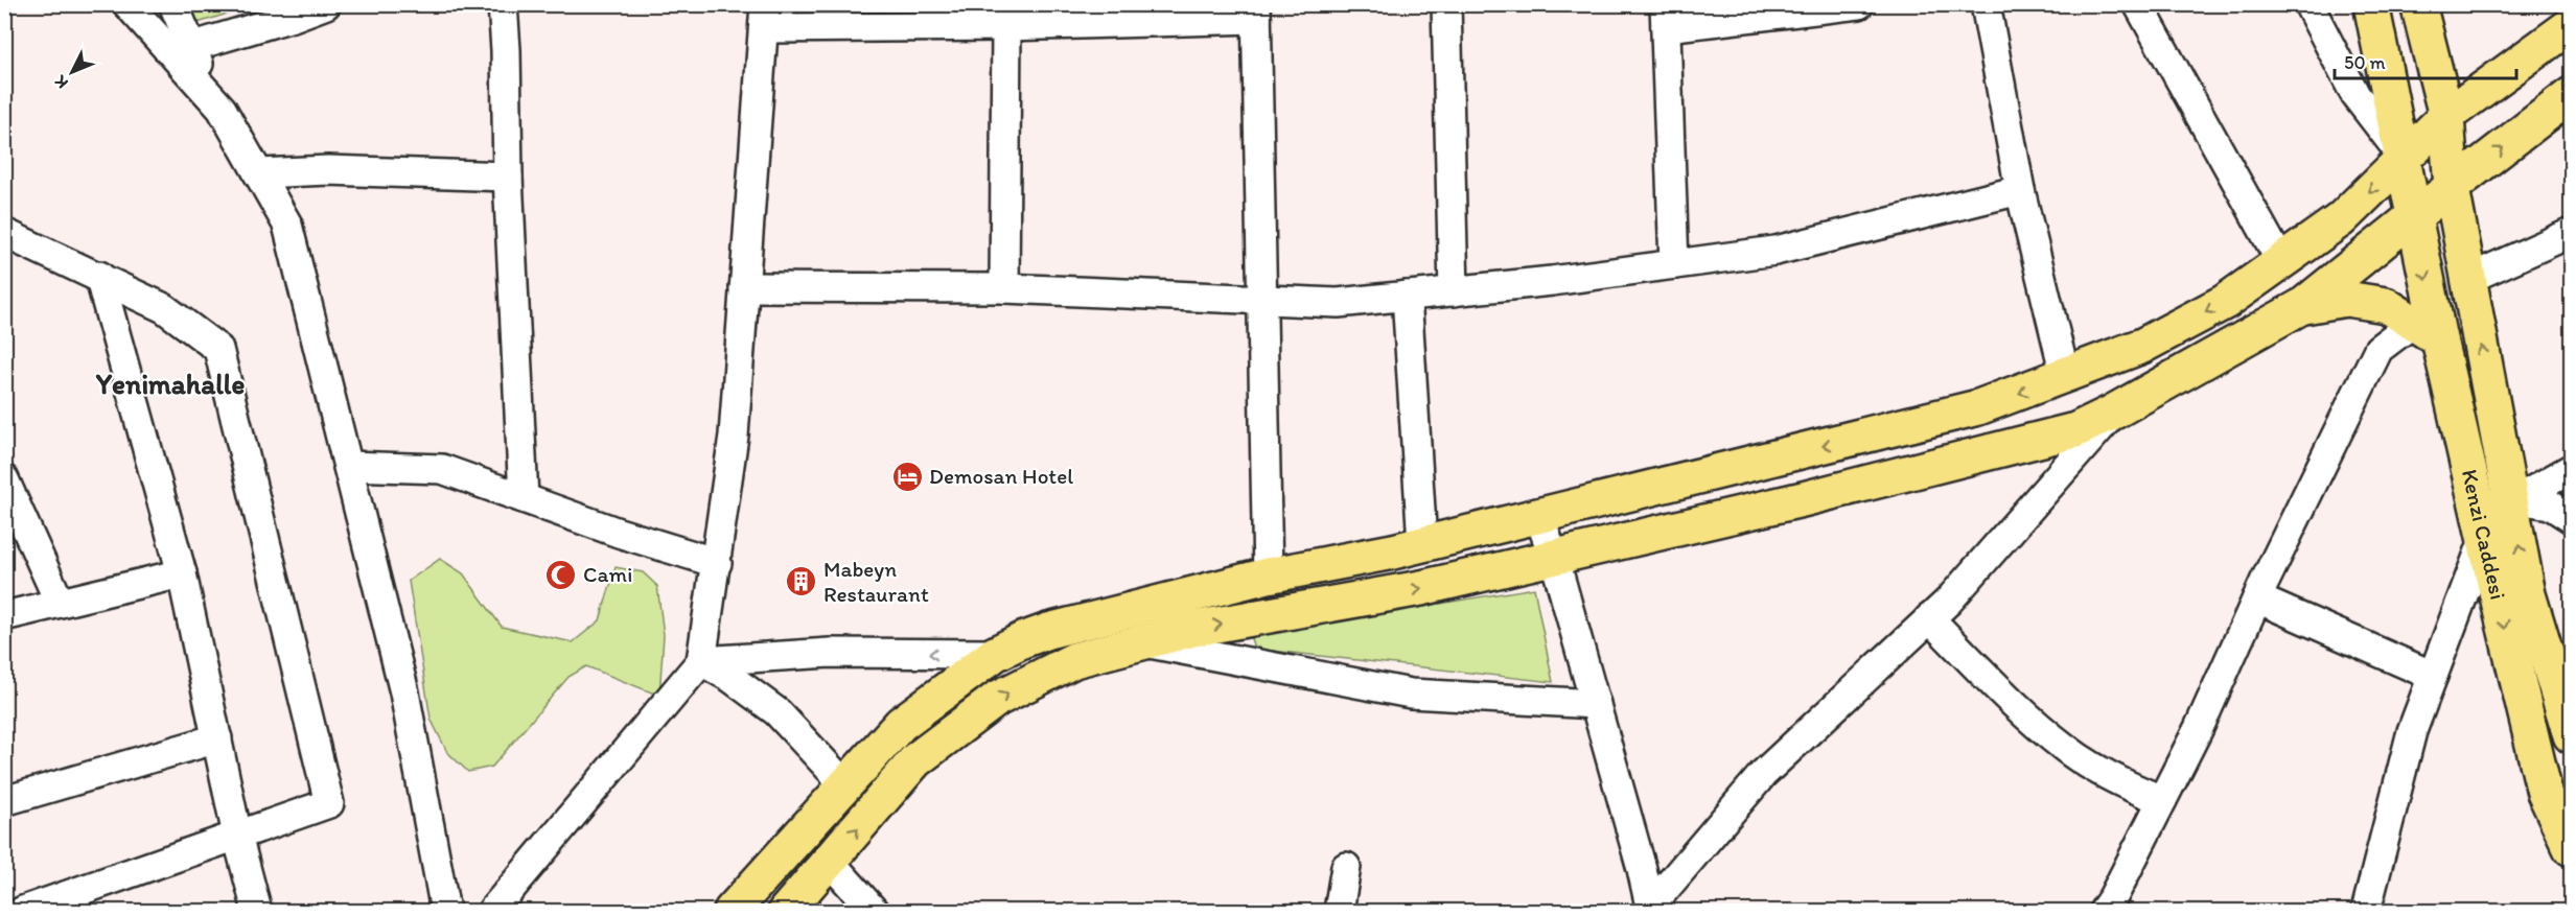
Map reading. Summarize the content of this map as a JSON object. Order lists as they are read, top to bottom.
{
  "streets": {
    "main road": ["Kenzi Caddesi"]
  },
  "districts": ["Yenimahalle"],
  "places": {
    "hotel": ["Demosan Hotel"],
    "mosque": ["Cami"],
    "building": ["Mabeyn Restaurant"]
  },
  "scale_bar": "50 m",
  "north": "bottom left"
}
